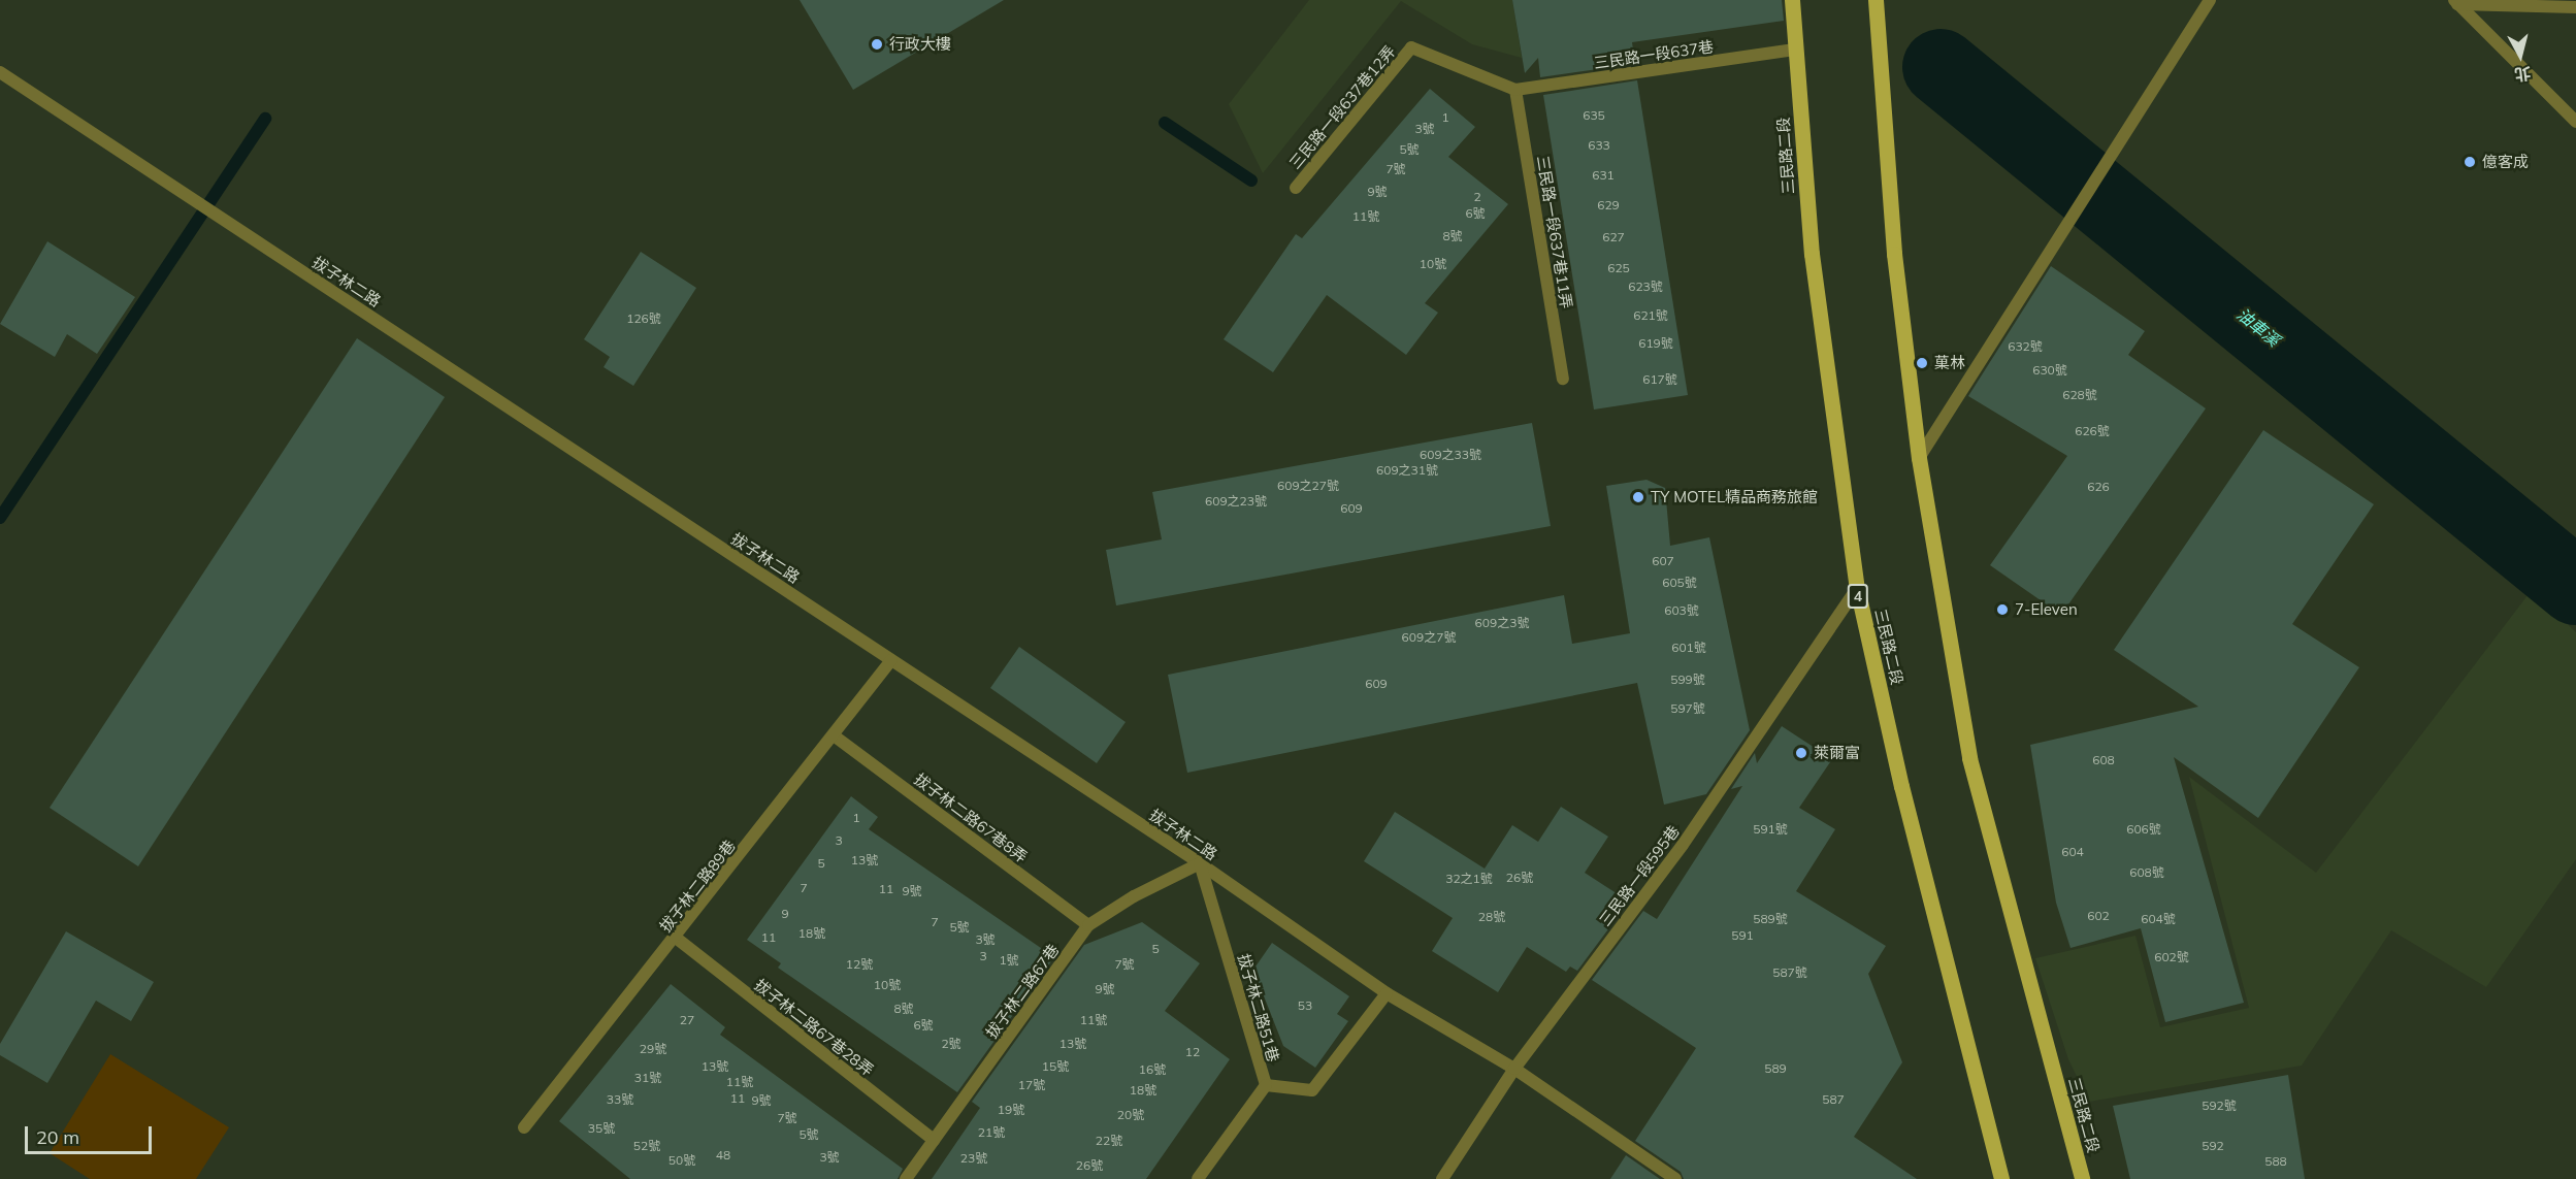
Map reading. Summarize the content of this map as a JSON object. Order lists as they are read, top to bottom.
{
  "streets": {
    "main road": ["三民路二段", "4"],
    "street": [
      "三民路一段637巷",
      "三民路一段637巷12弄",
      "三民路一段637巷11弄",
      "拔子林二路",
      "拔子林二路67巷8弄",
      "三民路一段595巷",
      "拔子林二路89巷",
      "拔子林二路67巷",
      "拔子林二路51巷",
      "拔子林二路67巷28弄"
    ]
  },
  "crossings": [
    ["三民路一段637巷", "三民路一段637巷12弄"],
    ["三民路一段637巷", "三民路二段"],
    ["三民路一段637巷", "三民路一段637巷11弄"],
    ["三民路一段637巷12弄", "三民路一段637巷11弄"],
    ["三民路二段", "三民路一段595巷"],
    ["拔子林二路", "三民路一段595巷"],
    ["拔子林二路", "拔子林二路89巷"],
    ["拔子林二路", "拔子林二路67巷"],
    ["拔子林二路", "拔子林二路51巷"],
    ["拔子林二路67巷8弄", "拔子林二路89巷"],
    ["拔子林二路67巷8弄", "拔子林二路67巷"],
    ["拔子林二路89巷", "拔子林二路67巷28弄"],
    ["拔子林二路67巷", "拔子林二路51巷"],
    ["拔子林二路67巷", "拔子林二路67巷28弄"]
  ],
  "water": ["油車溪"],
  "places": [
    "行政大樓",
    "億客成",
    "菓林",
    "TY MOTEL精品商務旅館",
    "7-Eleven",
    "萊爾富"
  ],
  "house_numbers": [
    "635",
    "1",
    "3號",
    "633",
    "5號",
    "7號",
    "631",
    "9號",
    "2",
    "629",
    "6號",
    "11號",
    "8號",
    "627",
    "10號",
    "625",
    "623號",
    "621號",
    "126號",
    "619號",
    "632號",
    "630號",
    "617號",
    "628號",
    "626號",
    "609之33號",
    "609之31號",
    "609之27號",
    "626",
    "609之23號",
    "609",
    "607",
    "605號",
    "603號",
    "609之3號",
    "609之7號",
    "601號",
    "599號",
    "609",
    "597號",
    "608",
    "1",
    "591號",
    "606號",
    "3",
    "604",
    "13號",
    "5",
    "608號",
    "26號",
    "32之1號",
    "7",
    "11",
    "9號",
    "9",
    "602",
    "28號",
    "589號",
    "604號",
    "7",
    "5號",
    "18號",
    "591",
    "11",
    "3號",
    "5",
    "3",
    "602號",
    "1號",
    "12號",
    "7號",
    "587號",
    "10號",
    "9號",
    "53",
    "8號",
    "27",
    "11號",
    "6號",
    "2號",
    "13號",
    "29號",
    "12",
    "13號",
    "15號",
    "589",
    "16號",
    "31號",
    "11號",
    "17號",
    "18號",
    "11",
    "33號",
    "587",
    "9號",
    "592號",
    "19號",
    "20號",
    "7號",
    "35號",
    "21號",
    "5號",
    "22號",
    "52號",
    "592",
    "48",
    "3號",
    "23號",
    "50號",
    "588",
    "26號"
  ],
  "scale_bar": "20 m",
  "north": "bottom"
}
